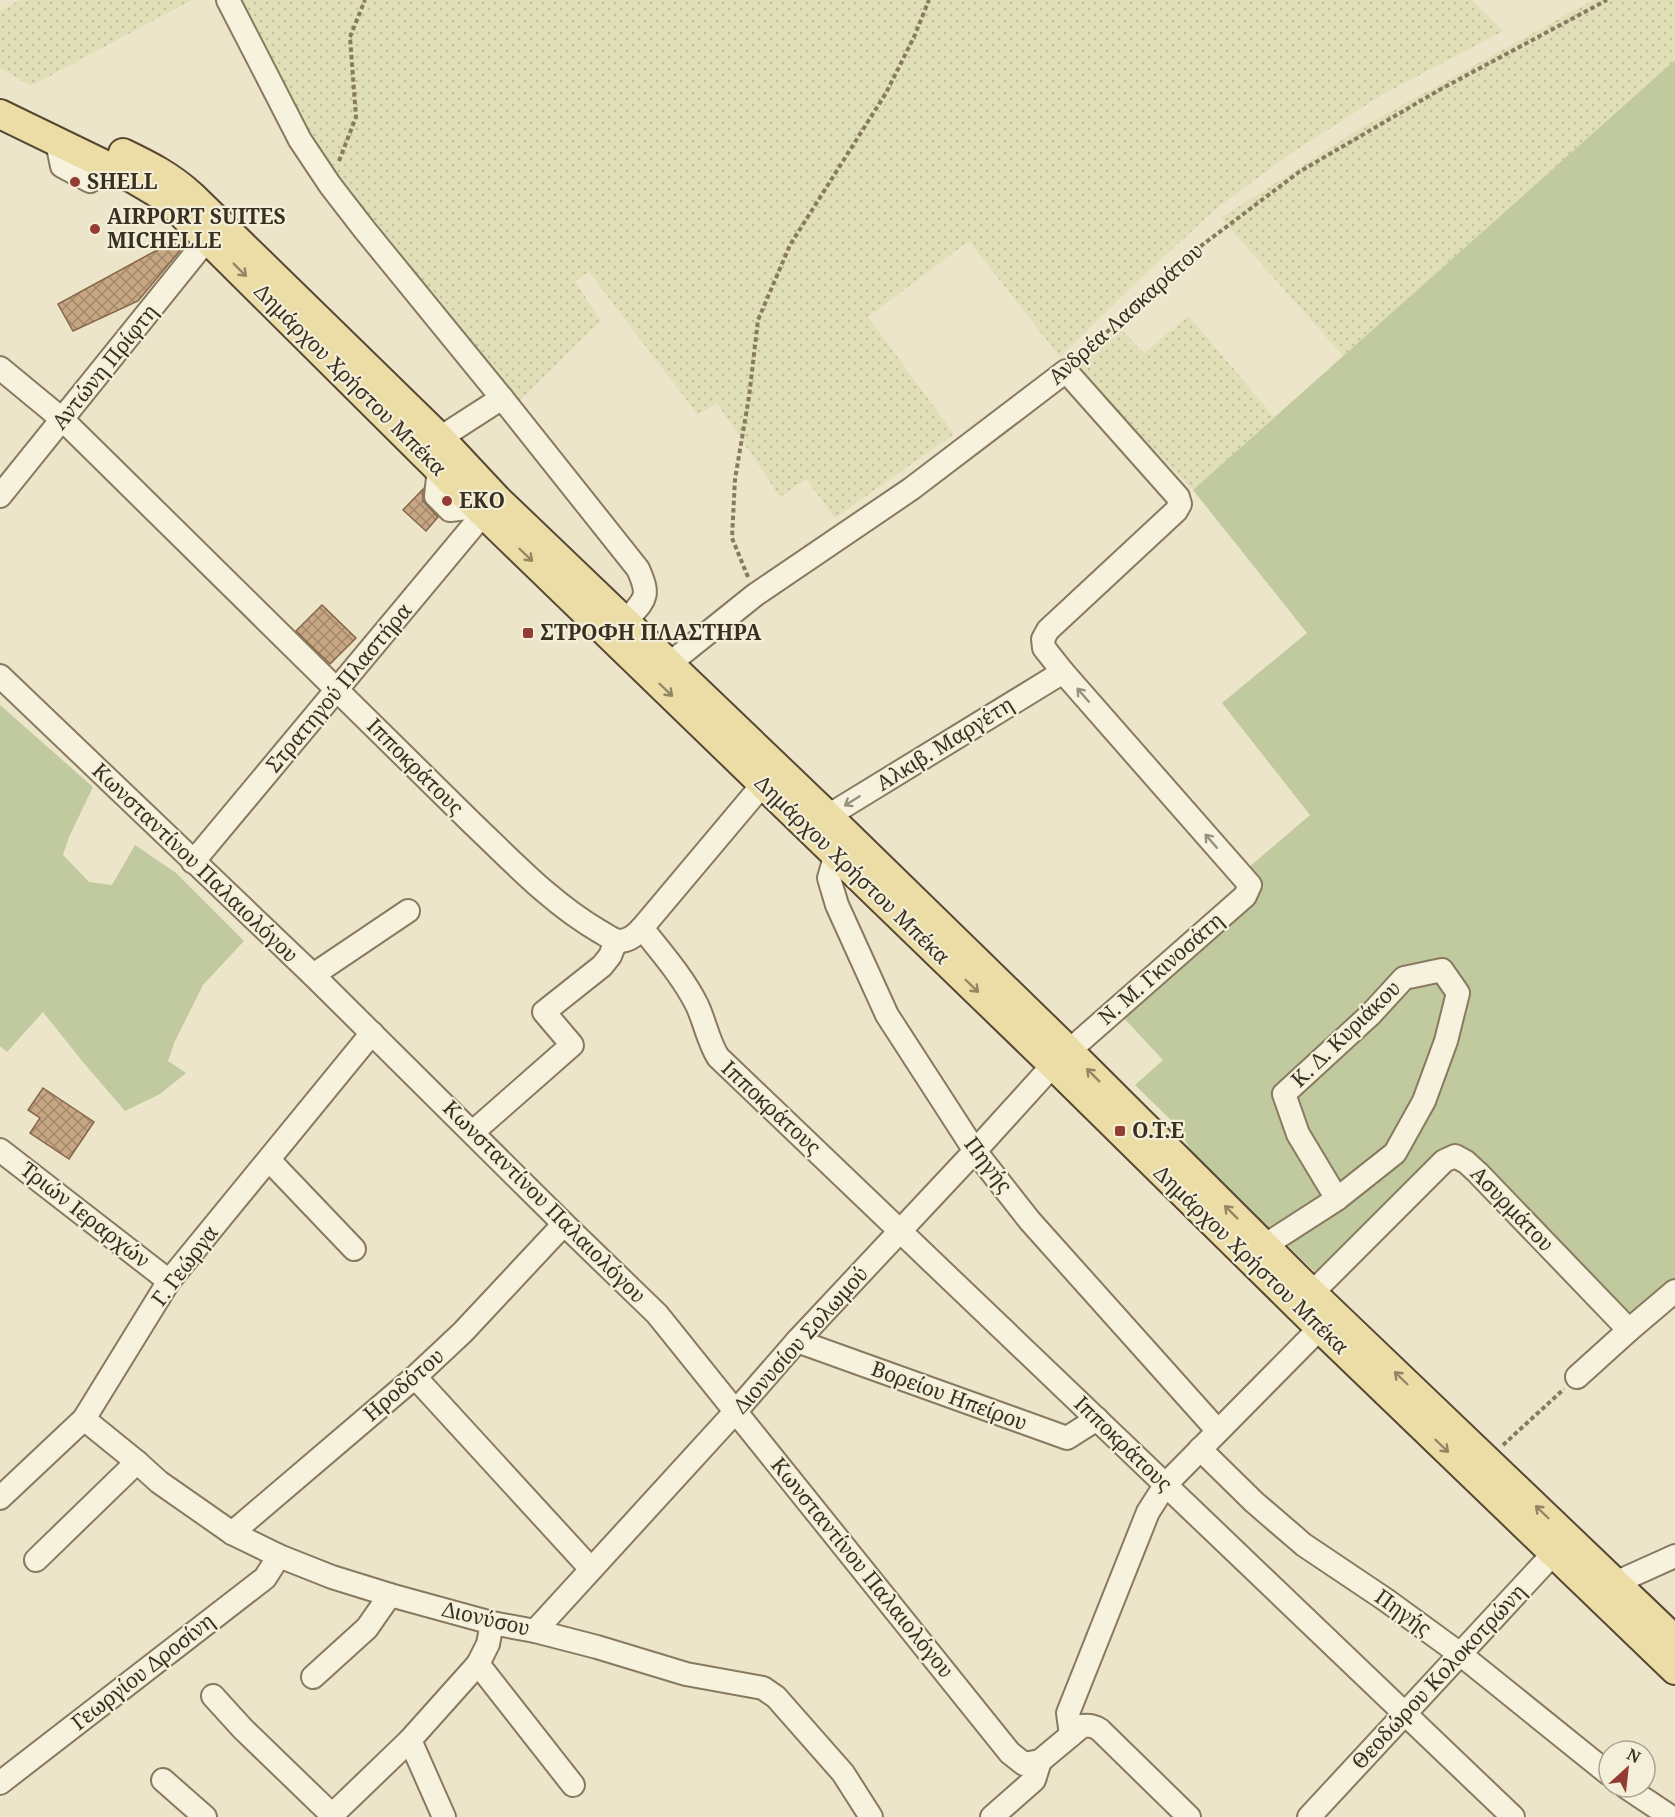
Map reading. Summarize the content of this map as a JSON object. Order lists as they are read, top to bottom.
{
  "streets": {
    "main road": ["Δημάρχου Χρήστου Μπέκα"],
    "street": [
      "Ανδρέα Λασκαράτου",
      "Αντώνη Πρίφτη",
      "Στρατηγού Πλαστήρα",
      "Αλκιβ. Μαργέτη",
      "Ιπποκράτους",
      "Κωνσταντίνου Παλαιολόγου",
      "Ν. Μ. Γκινοσάτη",
      "Κ. Δ. Κυριάκου",
      "Πηγής",
      "Ασυρμάτου",
      "Τριών Ιεραρχών",
      "Γ. Γεώργα",
      "Διονυσίου Σολωμού",
      "Ηροδότου",
      "Βορείου Ηπείρου",
      "Διονύσου",
      "Γεωργίου Δροσίνη",
      "Θεοδώρου Κολοκοτρώνη"
    ]
  },
  "crossings": [
    ["Ανδρέα Λασκαράτου", "Δημάρχου Χρήστου Μπέκα"],
    ["Αντώνη Πρίφτη", "Δημάρχου Χρήστου Μπέκα"],
    ["Αντώνη Πρίφτη", "Ιπποκράτους"],
    ["Δημάρχου Χρήστου Μπέκα", "Στρατηγού Πλαστήρα"],
    ["Δημάρχου Χρήστου Μπέκα", "Αλκιβ. Μαργέτη"],
    ["Δημάρχου Χρήστου Μπέκα", "Ν. Μ. Γκινοσάτη"],
    ["Δημάρχου Χρήστου Μπέκα", "Κ. Δ. Κυριάκου"],
    ["Δημάρχου Χρήστου Μπέκα", "Πηγής"],
    ["Δημάρχου Χρήστου Μπέκα", "Ασυρμάτου"],
    ["Δημάρχου Χρήστου Μπέκα", "Διονυσίου Σολωμού"],
    ["Δημάρχου Χρήστου Μπέκα", "Θεοδώρου Κολοκοτρώνη"],
    ["Στρατηγού Πλαστήρα", "Ιπποκράτους"],
    ["Στρατηγού Πλαστήρα", "Κωνσταντίνου Παλαιολόγου"],
    ["Αλκιβ. Μαργέτη", "Ν. Μ. Γκινοσάτη"],
    ["Ιπποκράτους", "Διονυσίου Σολωμού"],
    ["Ιπποκράτους", "Βορείου Ηπείρου"],
    ["Ιπποκράτους", "Θεοδώρου Κολοκοτρώνη"],
    ["Κωνσταντίνου Παλαιολόγου", "Γ. Γεώργα"],
    ["Κωνσταντίνου Παλαιολόγου", "Διονυσίου Σολωμού"],
    ["Κωνσταντίνου Παλαιολόγου", "Ηροδότου"],
    ["Ν. Μ. Γκινοσάτη", "Διονυσίου Σολωμού"],
    ["Πηγής", "Διονυσίου Σολωμού"],
    ["Πηγής", "Θεοδώρου Κολοκοτρώνη"],
    ["Τριών Ιεραρχών", "Γ. Γεώργα"],
    ["Γ. Γεώργα", "Διονύσου"],
    ["Διονυσίου Σολωμού", "Βορείου Ηπείρου"],
    ["Διονυσίου Σολωμού", "Διονύσου"],
    ["Ηροδότου", "Διονύσου"],
    ["Διονύσου", "Γεωργίου Δροσίνη"]
  ],
  "one_way": ["Αλκιβ. Μαργέτη"],
  "places": {
    "other": ["SHELL", "AIRPORT SUITES MICHELLE", "ΕΚΟ"],
    "transit": ["ΣΤΡΟΦΗ ΠΛΑΣΤΗΡΑ", "Ο.Τ.Ε"]
  },
  "north": "top right"
}
